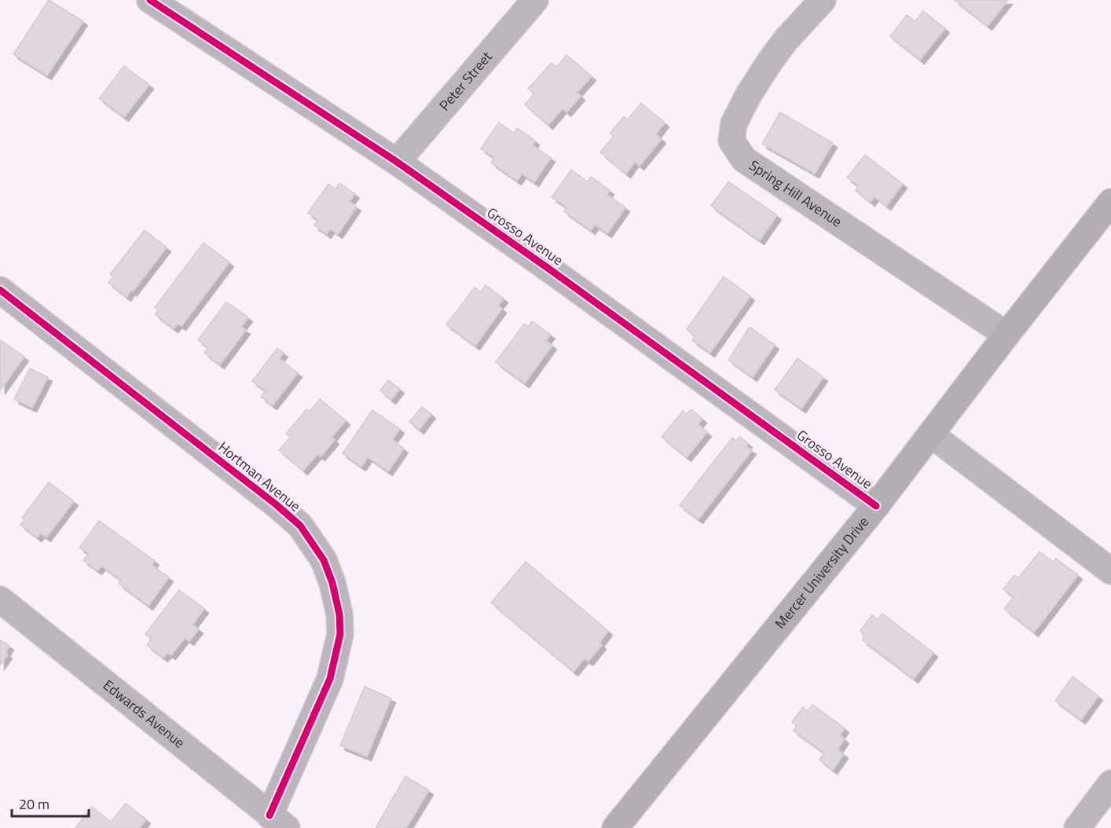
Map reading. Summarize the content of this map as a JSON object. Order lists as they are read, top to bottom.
{
  "streets": {
    "main road": ["Mercer University Drive"],
    "street": [
      "Peter Street",
      "Spring Hill Avenue",
      "Grosso Avenue",
      "Hortman Avenue",
      "Edwards Avenue"
    ]
  },
  "crossings": [
    ["Peter Street", "Grosso Avenue"],
    ["Spring Hill Avenue", "Mercer University Drive"],
    ["Grosso Avenue", "Mercer University Drive"],
    ["Hortman Avenue", "Edwards Avenue"]
  ],
  "scale_bar": "20 m"
}
